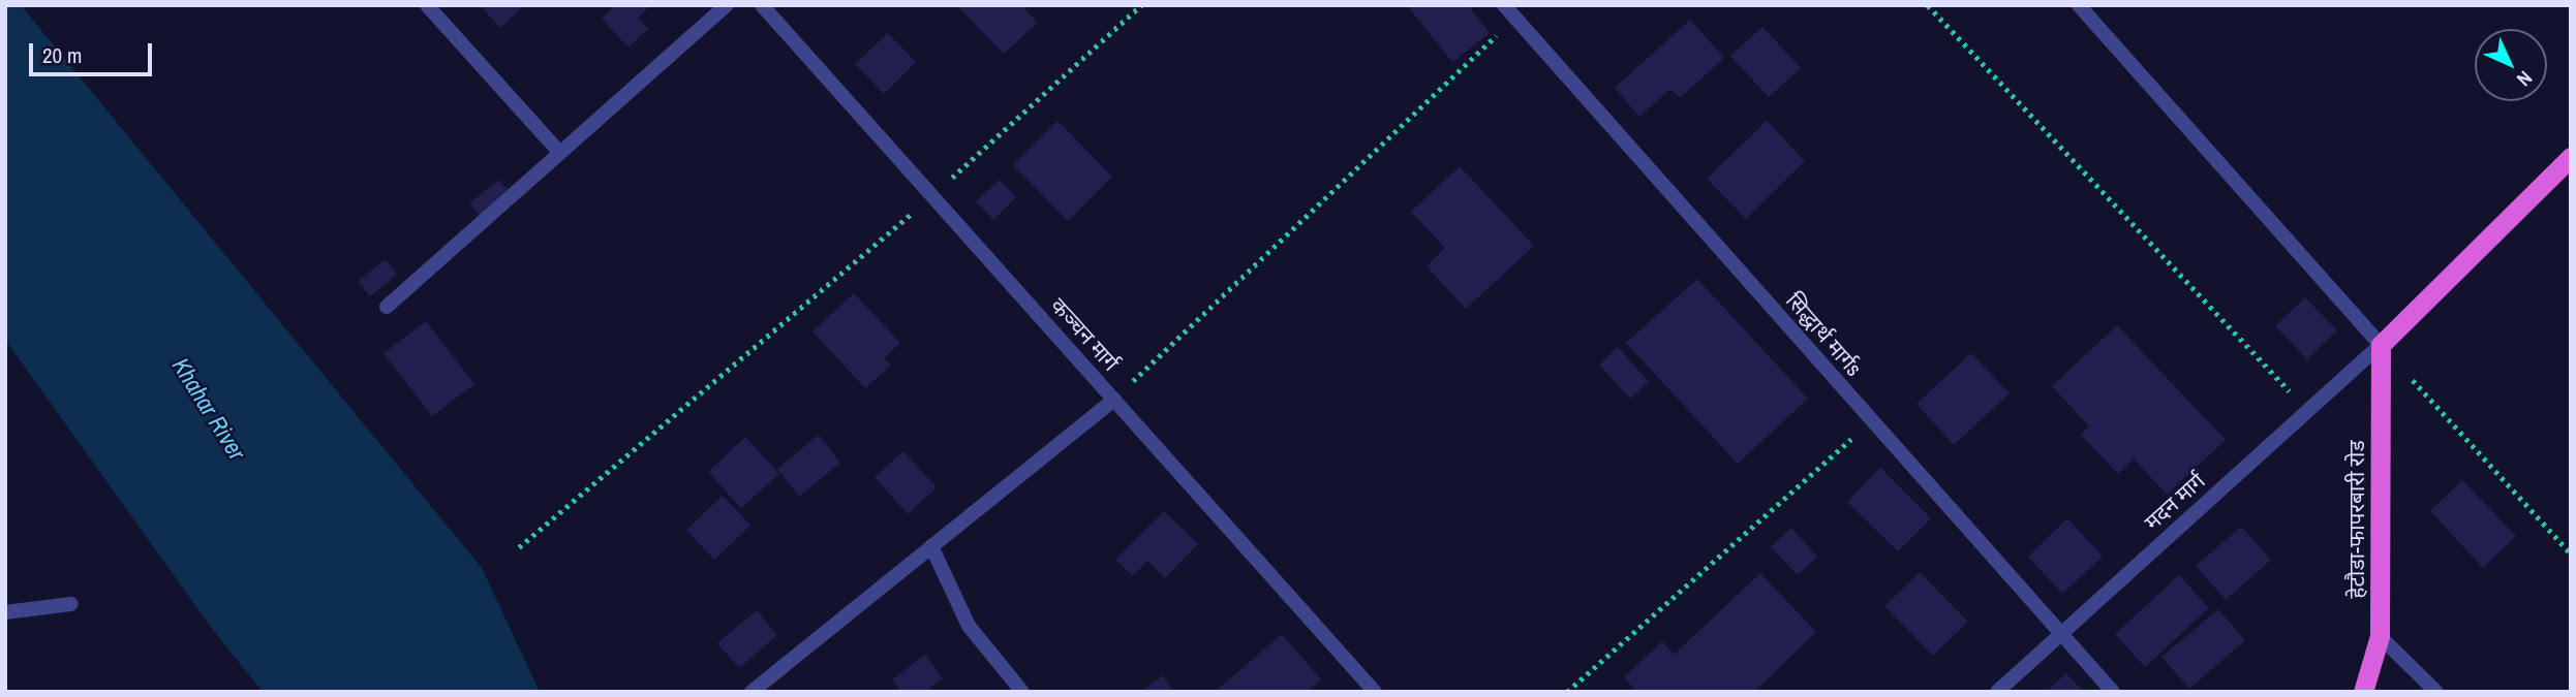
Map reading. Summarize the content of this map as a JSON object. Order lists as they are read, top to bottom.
{
  "streets": {
    "highway": ["हेटौडा-फापरबारी रोड"],
    "street": ["कञ्चन मार्ग", "सिद्धार्थ मार्गs", "मदन मार्ग"]
  },
  "crossings": [
    ["सिद्धार्थ मार्गs", "मदन मार्ग"],
    ["मदन मार्ग", "हेटौडा-फापरबारी रोड"]
  ],
  "water": ["Khahar River"],
  "scale_bar": "20 m",
  "north": "bottom right"
}
